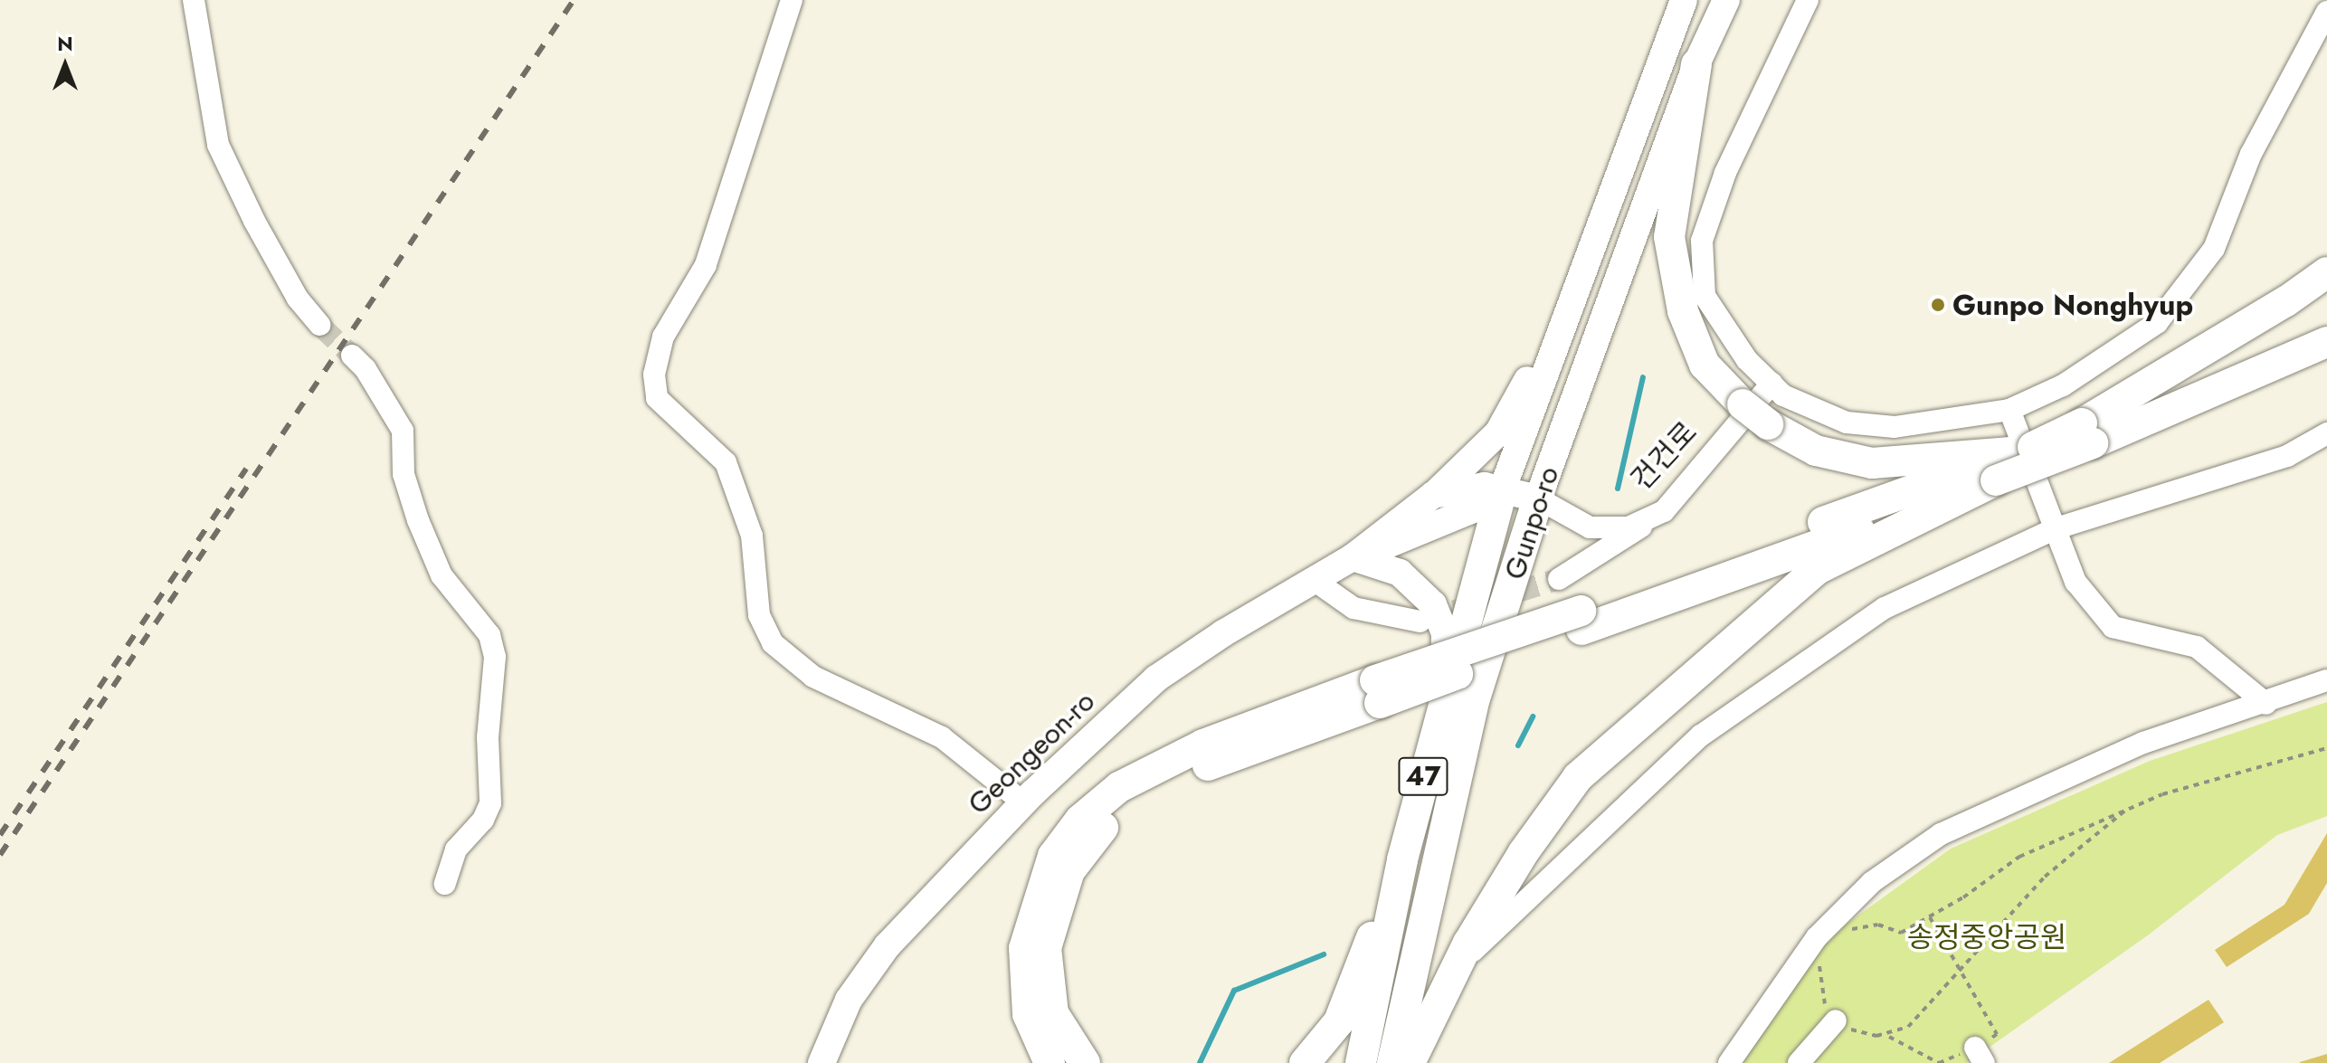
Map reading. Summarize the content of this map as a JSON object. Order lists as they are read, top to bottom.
{
  "streets": {
    "highway": ["Gunpo-ro", "47"],
    "main road": ["건건로", "Geongeon-ro"]
  },
  "crossings": [
    ["건건로", "Gunpo-ro"],
    ["건건로", "Geongeon-ro"],
    ["Gunpo-ro", "Geongeon-ro"]
  ],
  "parks": ["송정중앙공원"],
  "places": ["Gunpo Nonghyup"],
  "north": "top"
}
